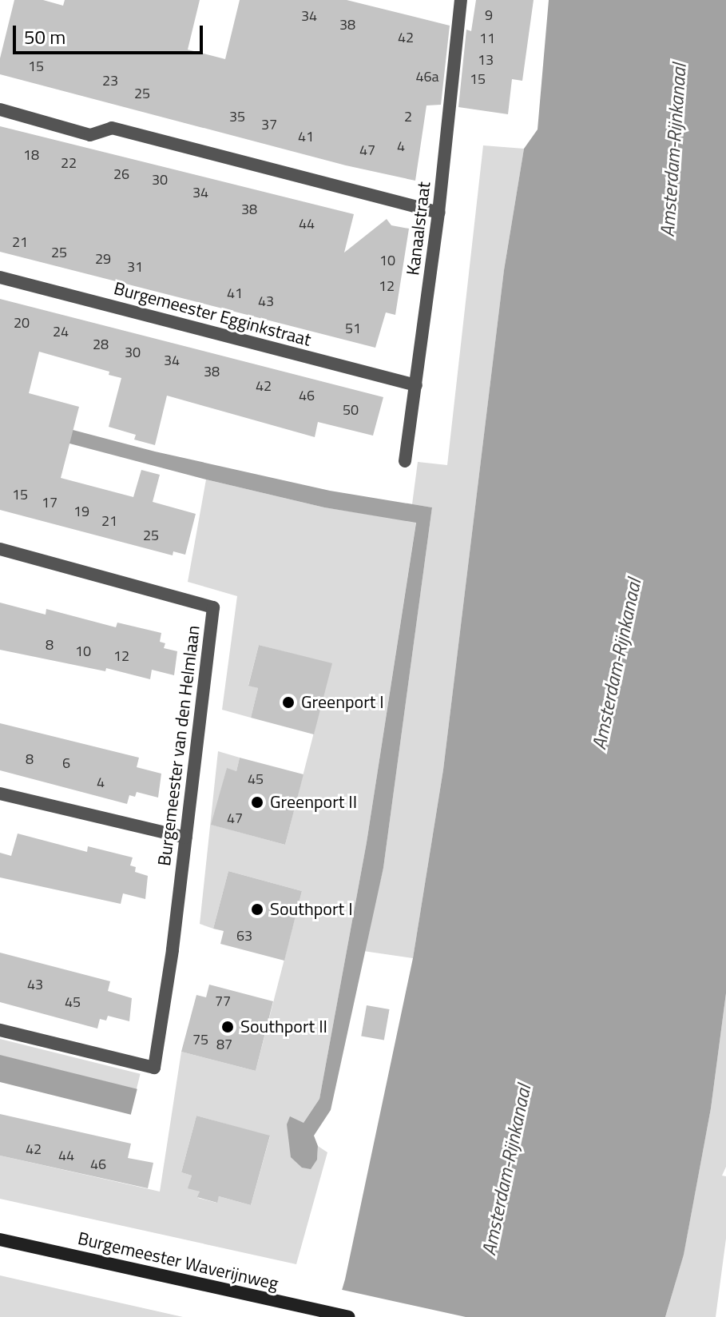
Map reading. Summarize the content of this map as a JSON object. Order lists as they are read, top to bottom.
{
  "streets": {
    "main road": ["Burgemeester Waverijnweg"],
    "street": ["Kanaalstraat", "Burgemeester Egginkstraat", "Burgemeester van den Helmlaan"]
  },
  "crossings": [
    ["Kanaalstraat", "Burgemeester Egginkstraat"]
  ],
  "water": ["Amsterdam-Rijnkanaal"],
  "places": [
    "Greenport I",
    "Greenport II",
    "Southport I",
    "Southport II"
  ],
  "house_numbers": [
    "9",
    "34",
    "38",
    "42",
    "11",
    "13",
    "15",
    "46a",
    "15",
    "23",
    "25",
    "35",
    "2",
    "37",
    "41",
    "4",
    "47",
    "18",
    "22",
    "26",
    "30",
    "34",
    "38",
    "44",
    "21",
    "25",
    "29",
    "10",
    "31",
    "12",
    "41",
    "43",
    "20",
    "51",
    "24",
    "28",
    "30",
    "34",
    "38",
    "42",
    "46",
    "50",
    "15",
    "17",
    "19",
    "21",
    "25",
    "8",
    "10",
    "12",
    "8",
    "6",
    "45",
    "4",
    "47",
    "63",
    "43",
    "77",
    "45",
    "75",
    "87",
    "42",
    "44",
    "46"
  ],
  "scale_bar": "50 m"
}
